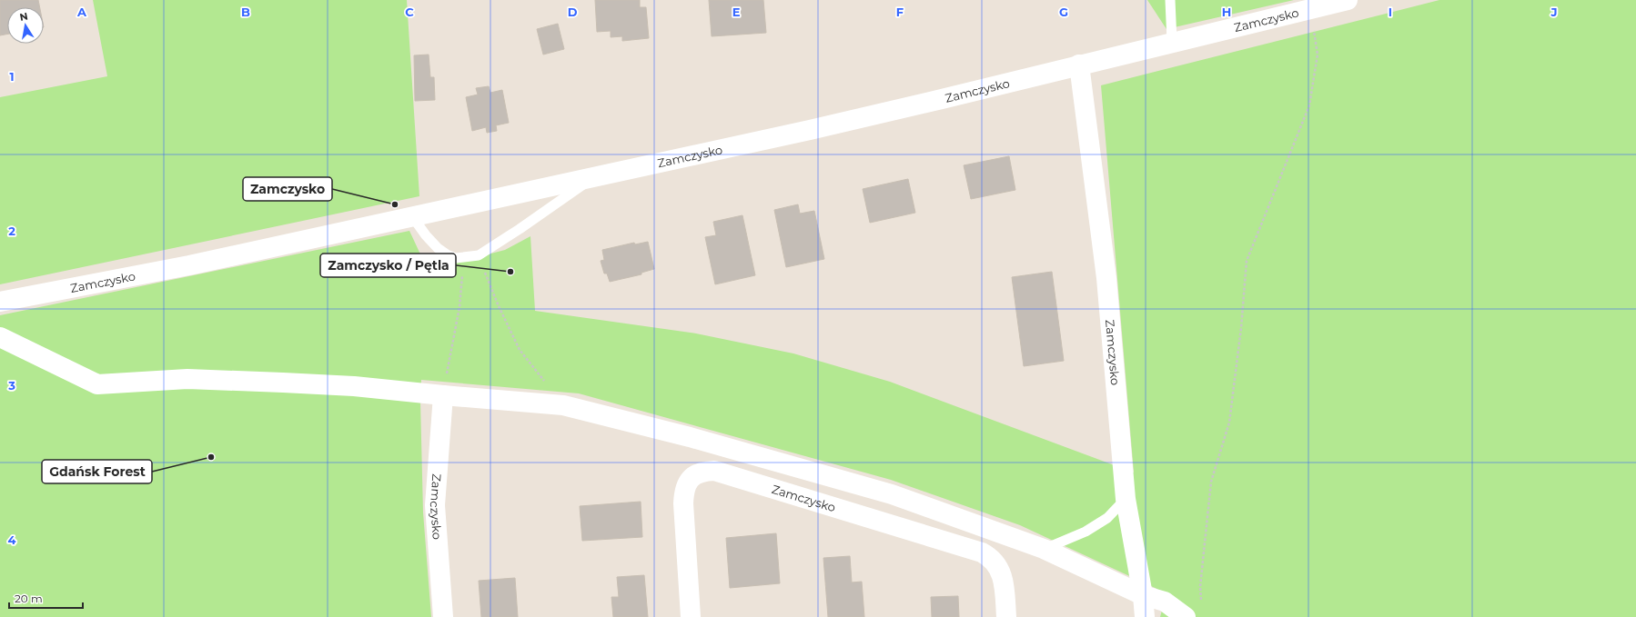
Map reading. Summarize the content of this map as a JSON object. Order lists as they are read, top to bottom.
{
  "streets": {
    "street": ["Zamczysko"]
  },
  "places": ["Zamczysko", "Zamczysko / Pętla", "Gdańsk Forest"],
  "scale_bar": "20 m",
  "north": "top",
  "grid": {
    "columns": [
      "A",
      "B",
      "C",
      "D",
      "E",
      "F",
      "G",
      "H",
      "I",
      "J"
    ],
    "rows": [
      "1",
      "2",
      "3",
      "4"
    ]
  }
}
